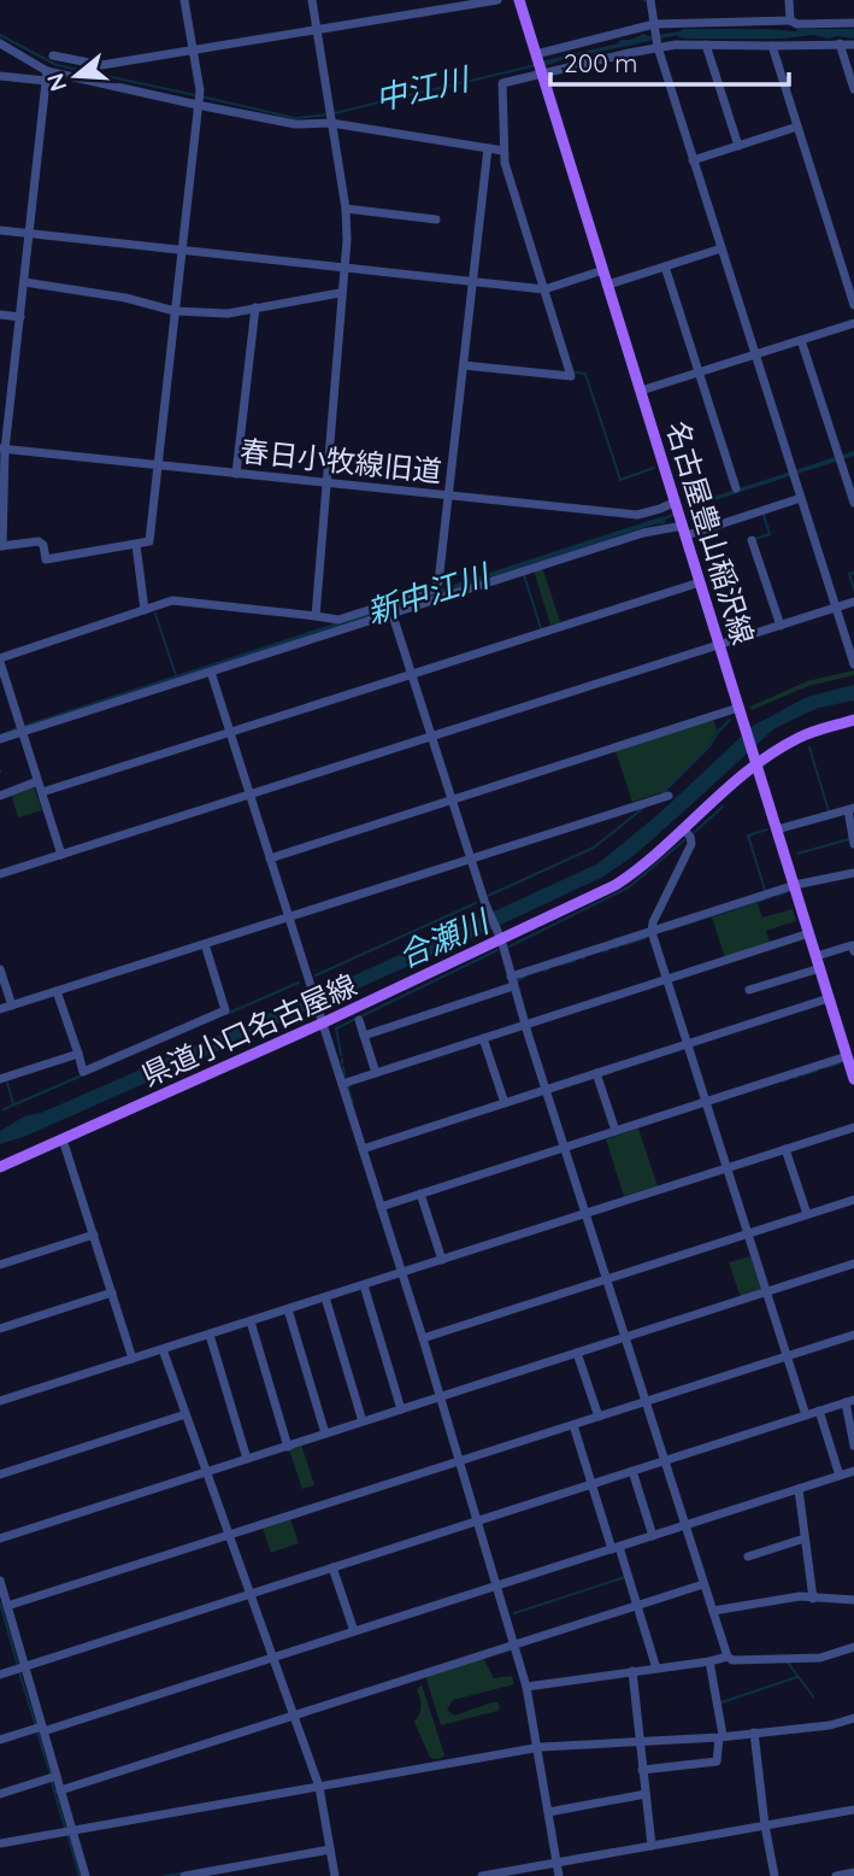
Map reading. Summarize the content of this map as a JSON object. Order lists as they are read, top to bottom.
{
  "streets": {
    "main road": ["名古屋豊山稲沢線", "県道小口名古屋線"],
    "street": ["春日小牧線旧道"]
  },
  "crossings": [
    ["春日小牧線旧道", "名古屋豊山稲沢線"],
    ["名古屋豊山稲沢線", "県道小口名古屋線"]
  ],
  "water": ["中江川", "新中江川", "合瀬川"],
  "scale_bar": "200 m",
  "north": "left"
}
